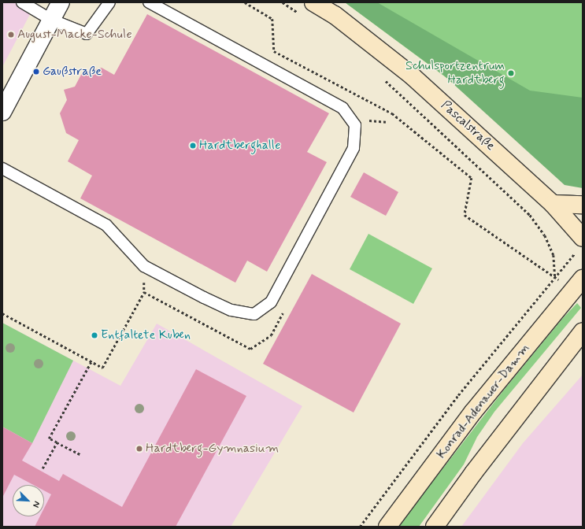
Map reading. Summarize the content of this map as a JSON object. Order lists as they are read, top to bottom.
{
  "streets": {
    "main road": ["Pascalstraße", "Konrad-Adenauer-Damm"]
  },
  "places": [
    "August-Macke-Schule",
    "Gaußstraße",
    "Schulsportzentrum Hardtberg",
    "Hardtberghalle",
    "Entfaltete Kuben",
    "Hardtberg-Gymnasium"
  ],
  "north": "bottom right"
}
